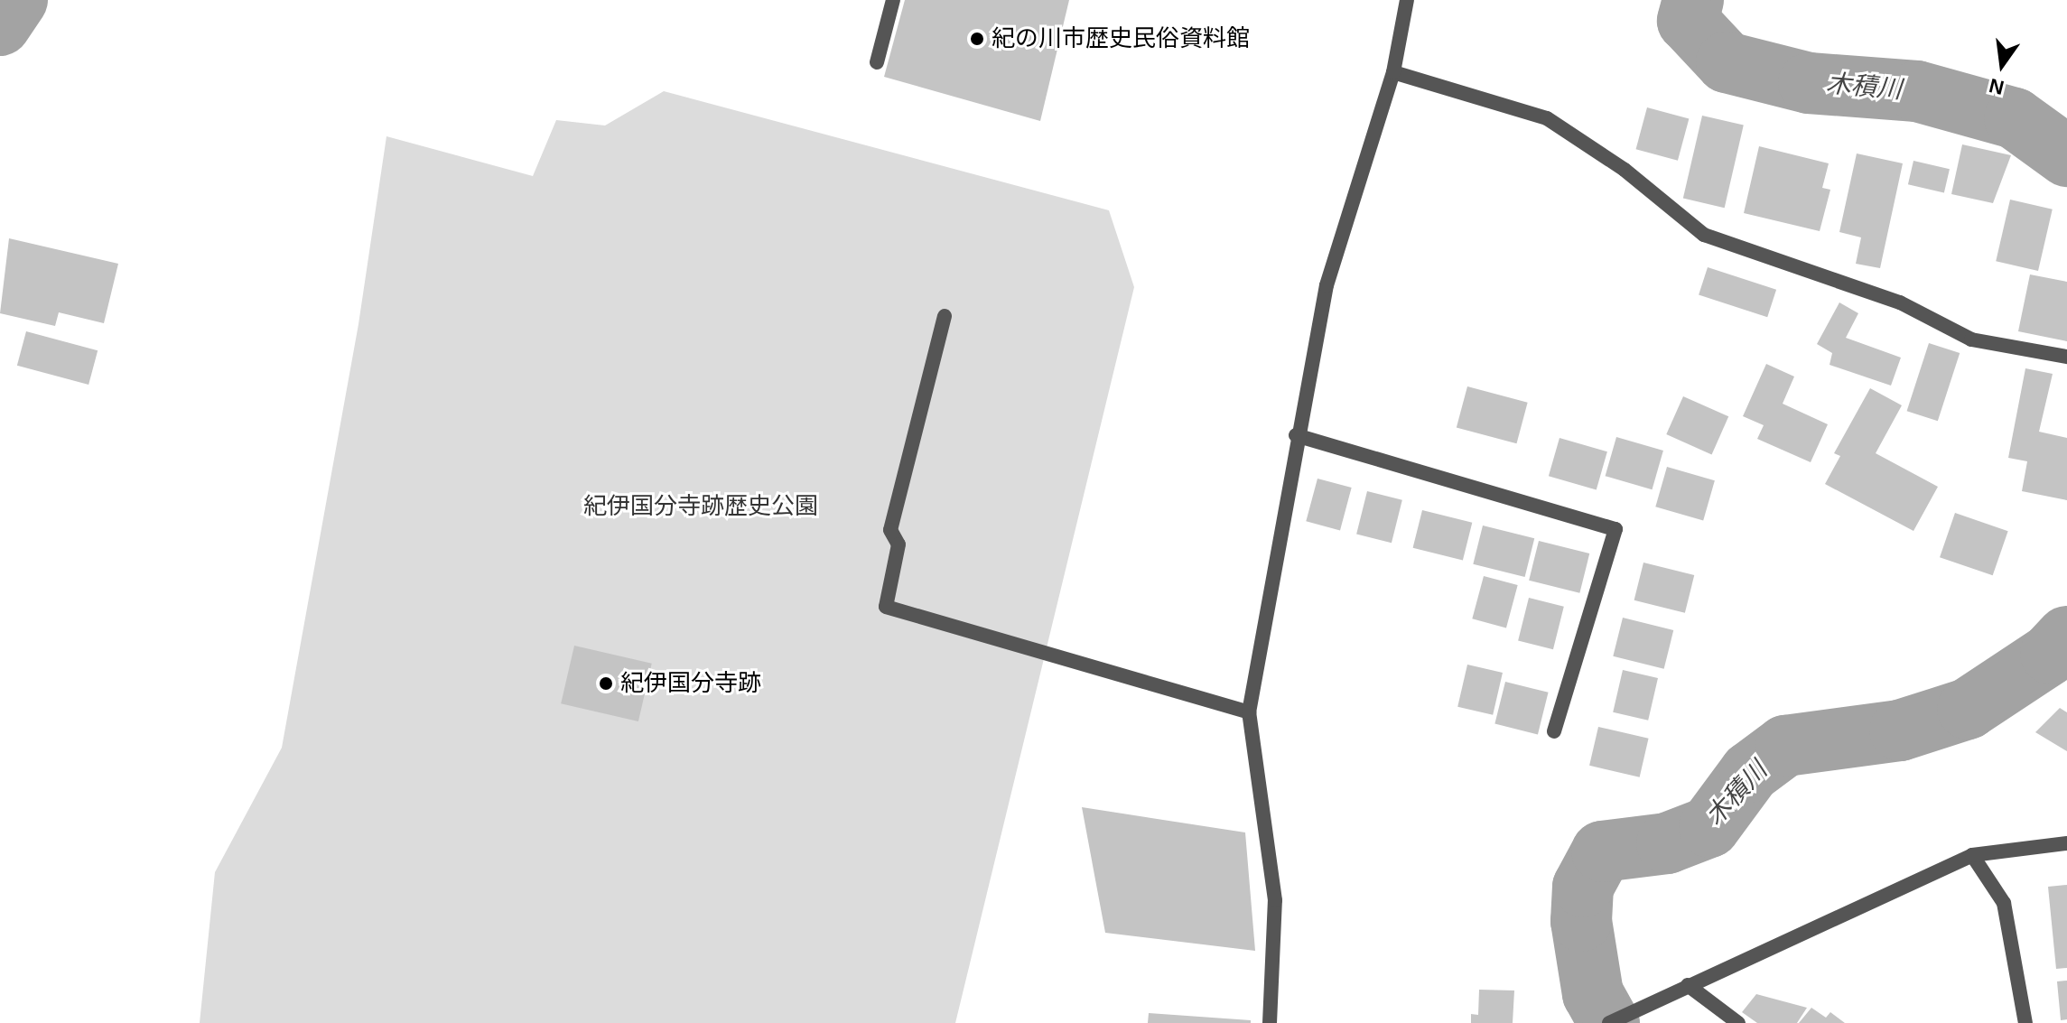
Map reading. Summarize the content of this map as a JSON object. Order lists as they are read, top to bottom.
{
  "water": ["木積川"],
  "parks": ["紀伊国分寺跡歴史公園"],
  "places": ["紀の川市歴史民俗資料館", "紀伊国分寺跡"],
  "north": "bottom"
}
